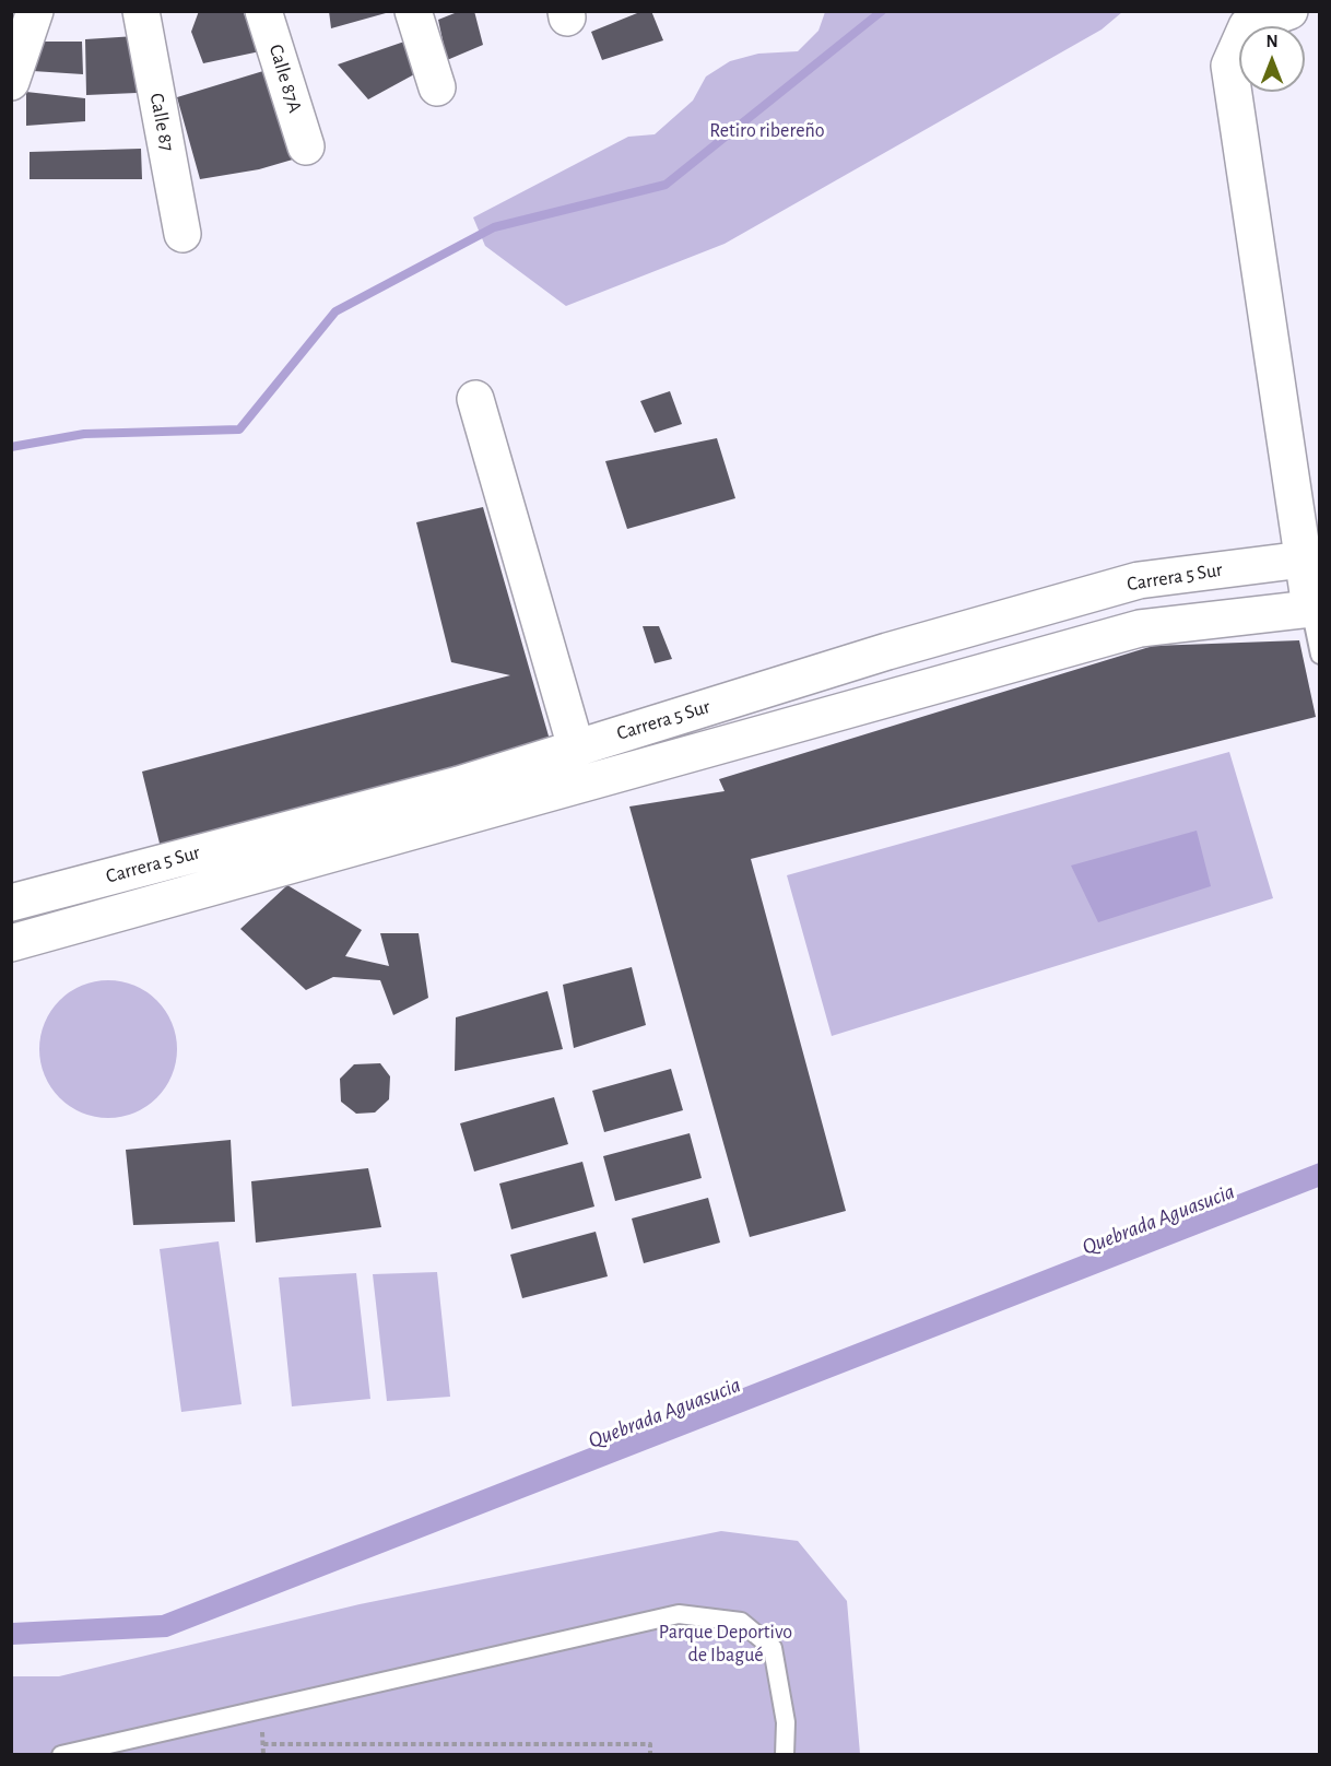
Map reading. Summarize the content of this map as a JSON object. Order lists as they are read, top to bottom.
{
  "streets": {
    "street": ["Calle 87A", "Calle 87", "Carrera 5 Sur"]
  },
  "water": ["Quebrada Aguasucia"],
  "parks": ["Retiro ribereño", "Parque Deportivo de Ibagué"],
  "north": "top"
}
